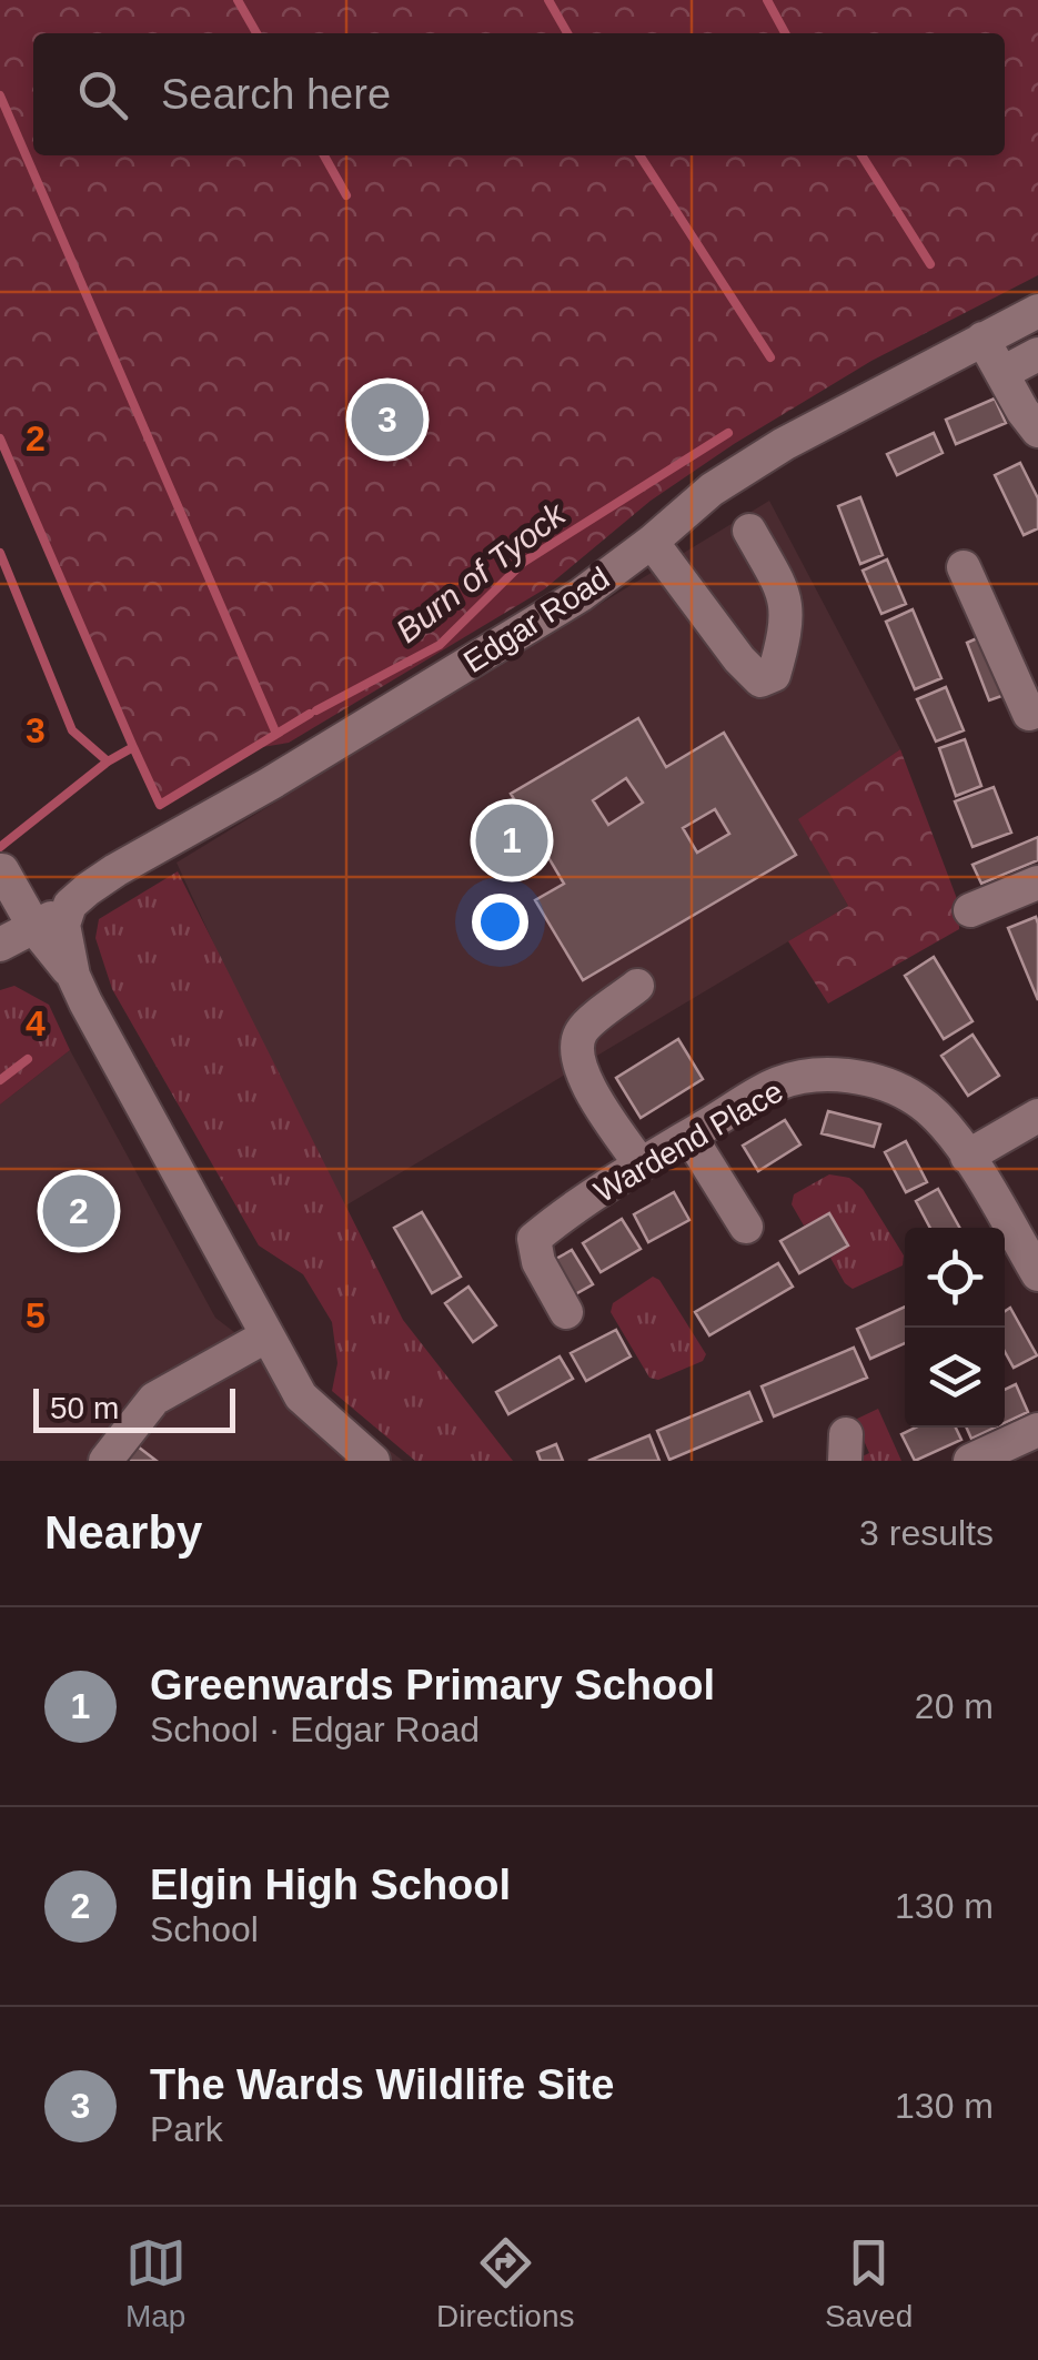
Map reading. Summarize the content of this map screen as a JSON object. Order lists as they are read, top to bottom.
{
  "streets": {
    "street": ["Edgar Road", "Wardend Place"]
  },
  "water": ["Burn of Tyock"],
  "scale_bar": "50 m",
  "page": {
    "search": "Search here",
    "pins": ["3", "1", "2"],
    "scale": "50 m",
    "heading": ["Nearby", "3 results"],
    "list": [
      {
        "mark": "1",
        "name": "Greenwards Primary School",
        "note": "School · Edgar Road",
        "value": "20 m"
      },
      {
        "mark": "2",
        "name": "Elgin High School",
        "note": "School",
        "value": "130 m"
      },
      {
        "mark": "3",
        "name": "The Wards Wildlife Site",
        "note": "Park",
        "value": "130 m"
      }
    ],
    "nav": ["Map", "Directions", "Saved"]
  },
  "grid": {
    "rows": [
      "2",
      "3",
      "4",
      "5"
    ]
  }
}
